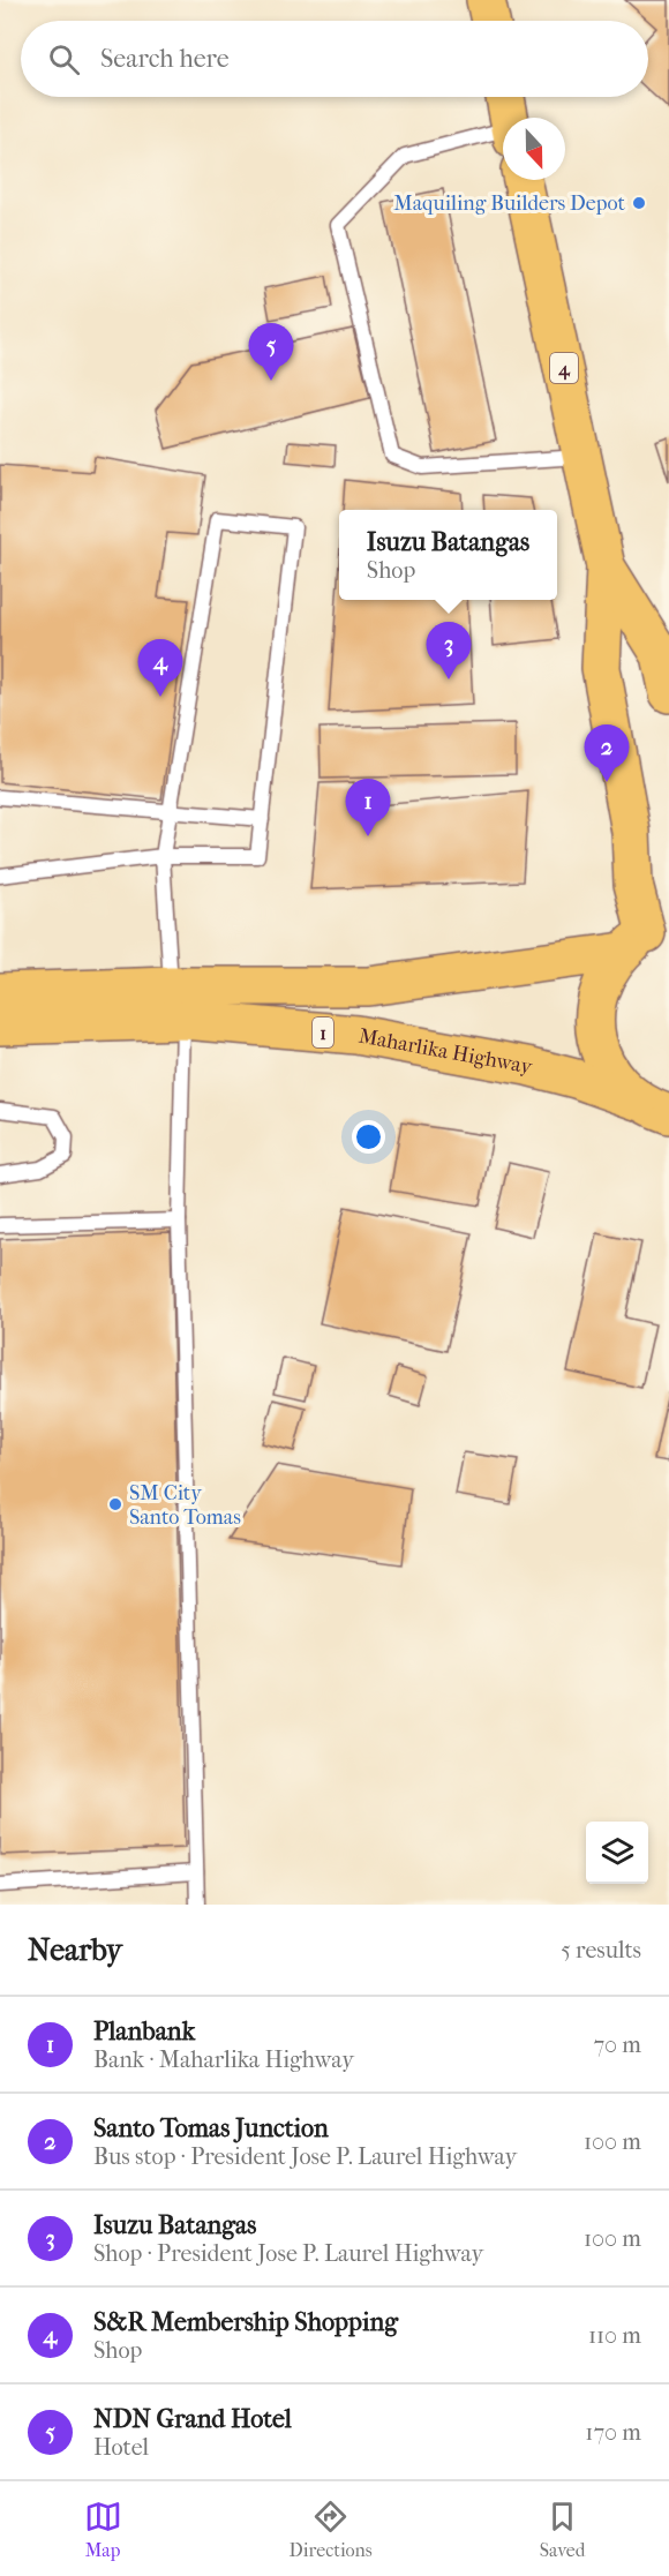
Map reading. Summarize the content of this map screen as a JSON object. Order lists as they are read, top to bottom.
{
  "streets": {
    "highway": ["4", "1", "Maharlika Highway"]
  },
  "crossings": [
    ["4", "1"],
    ["4", "Maharlika Highway"],
    ["1", "Maharlika Highway"]
  ],
  "places": ["Maquiling Builders Depot", "SM City Santo Tomas"],
  "north": "bottom",
  "page": {
    "search": "Search here",
    "pins": [
      "5",
      "3",
      "4",
      "2",
      "1"
    ],
    "popup": ["Isuzu Batangas", "Shop"],
    "heading": ["Nearby", "5 results"],
    "list": [
      {
        "mark": "1",
        "name": "Planbank",
        "note": "Bank · Maharlika Highway",
        "value": "70 m"
      },
      {
        "mark": "2",
        "name": "Santo Tomas Junction",
        "note": "Bus stop · President Jose P. Laurel Highway",
        "value": "100 m"
      },
      {
        "mark": "3",
        "name": "Isuzu Batangas",
        "note": "Shop · President Jose P. Laurel Highway",
        "value": "100 m"
      },
      {
        "mark": "4",
        "name": "S&R Membership Shopping",
        "note": "Shop",
        "value": "110 m"
      },
      {
        "mark": "5",
        "name": "NDN Grand Hotel",
        "note": "Hotel",
        "value": "170 m"
      }
    ],
    "nav": ["Map", "Directions", "Saved"]
  }
}
